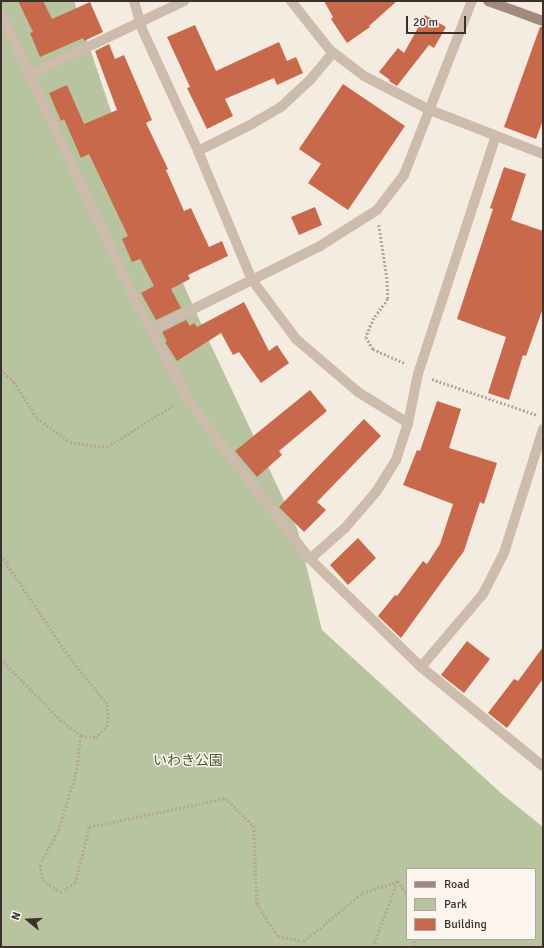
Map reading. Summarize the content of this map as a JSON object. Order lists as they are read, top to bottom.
{
  "parks": ["いわき公園"],
  "legend": ["Road", "Park", "Building"],
  "scale_bar": "20 m",
  "north": "left"
}
